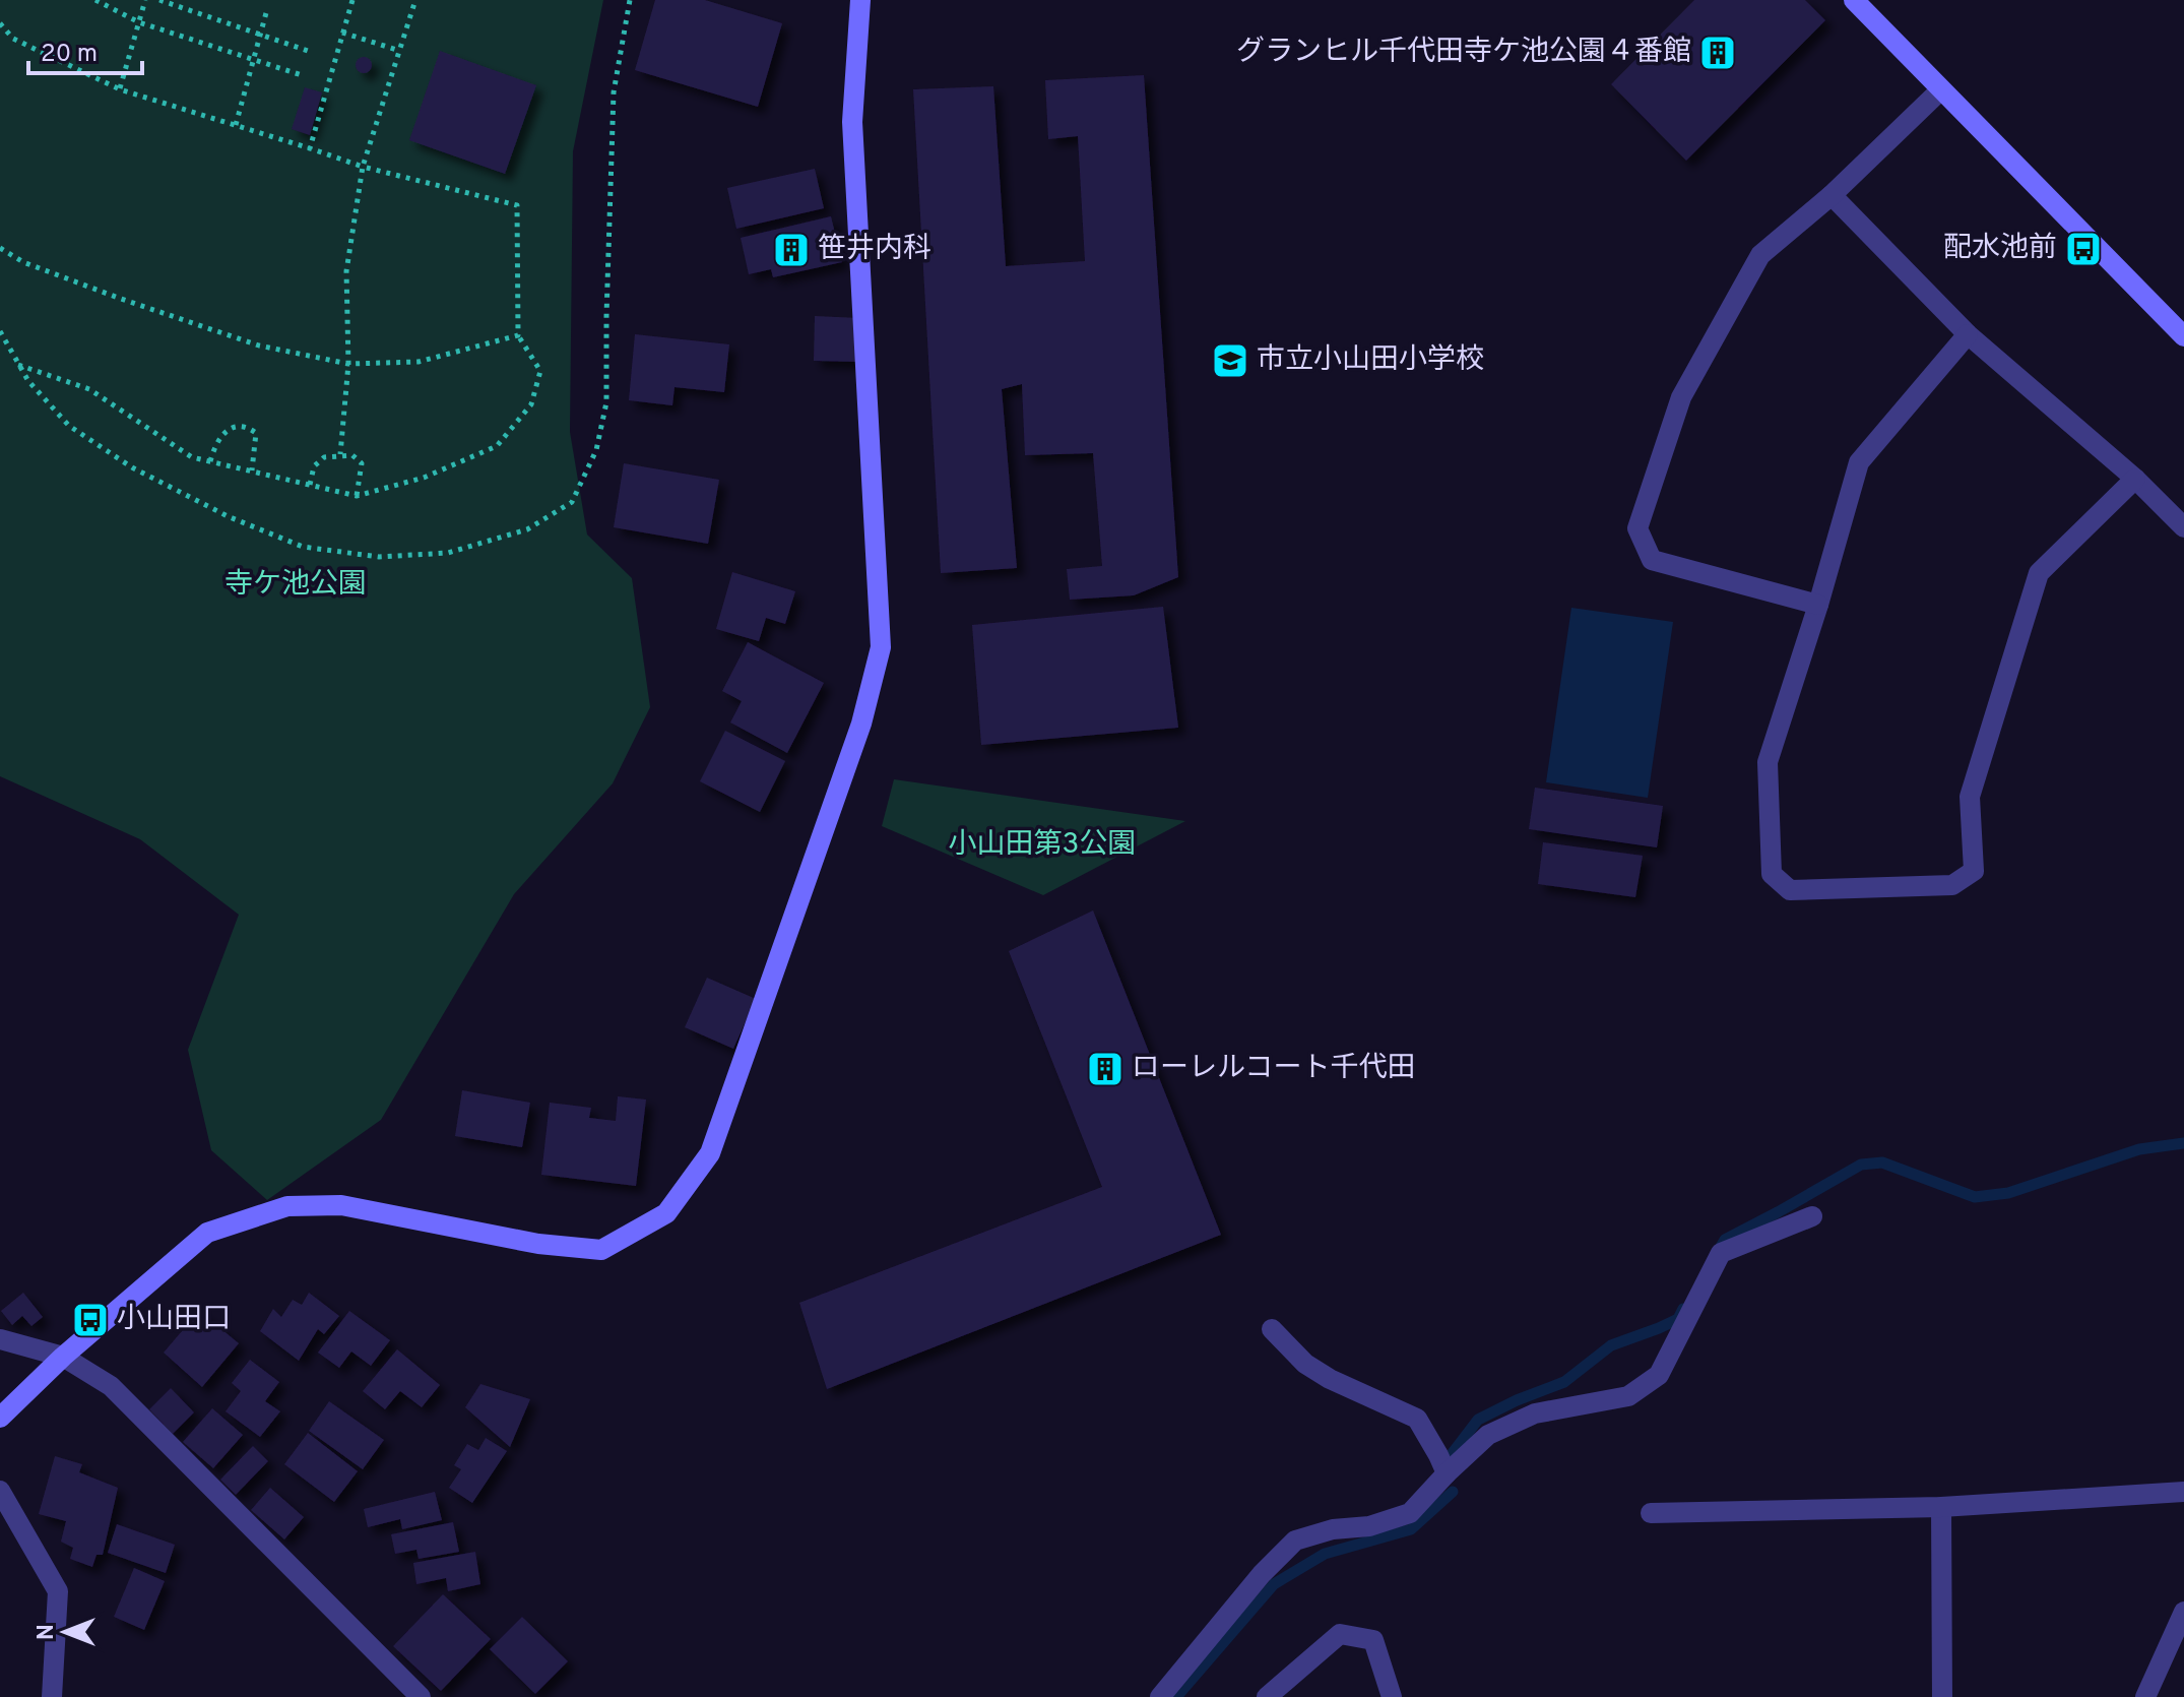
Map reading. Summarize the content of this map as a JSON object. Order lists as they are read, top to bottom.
{
  "parks": ["寺ケ池公園", "小山田第3公園"],
  "places": {
    "building": ["グランヒル千代田寺ケ池公園４番館", "笹井内科", "ローレルコート千代田"],
    "bus stop": ["配水池前", "小山田口"],
    "school or university": ["市立小山田小学校"]
  },
  "scale_bar": "20 m",
  "north": "left"
}
